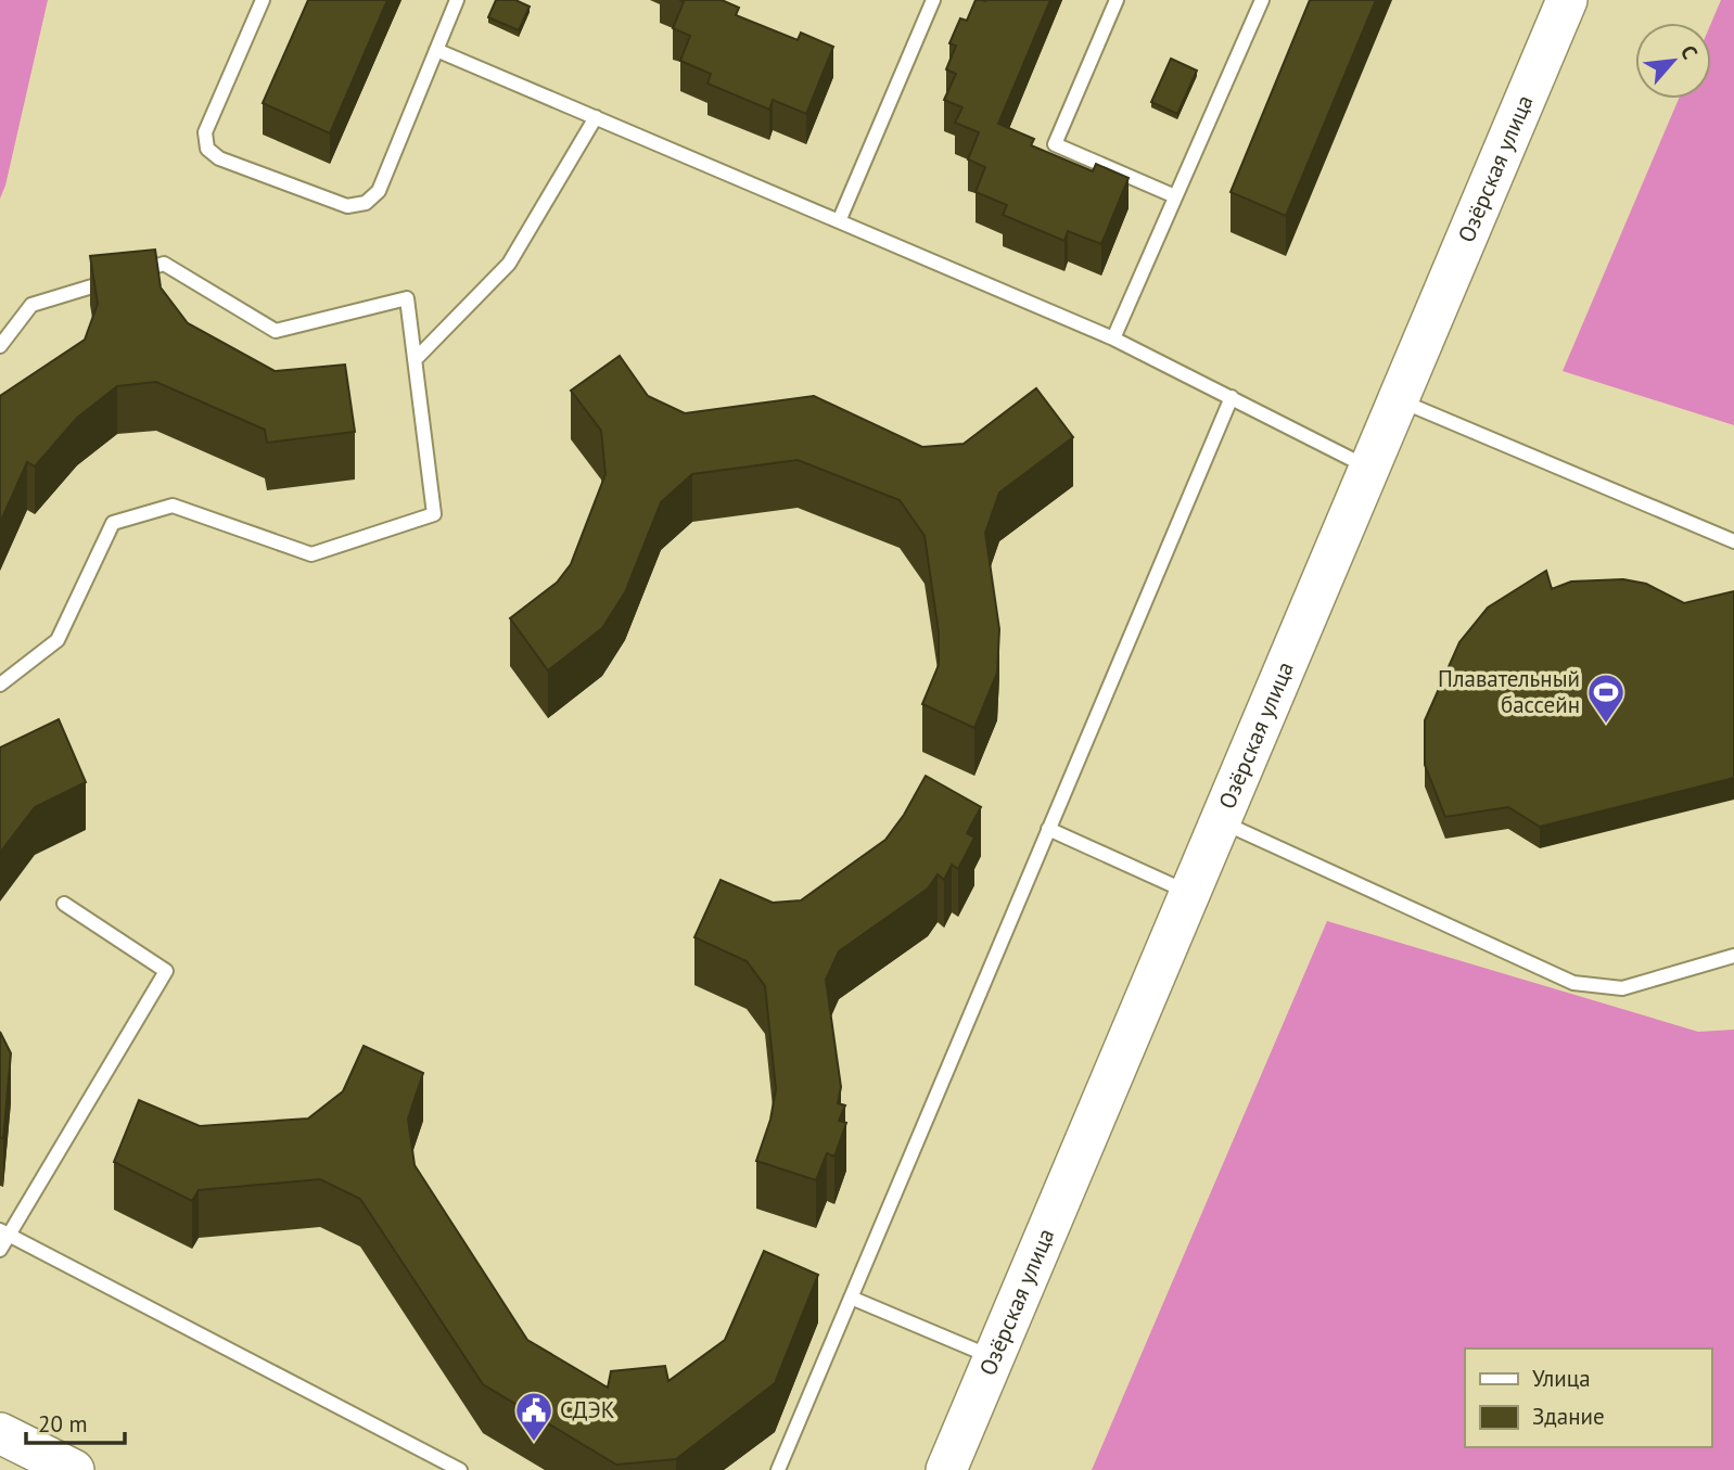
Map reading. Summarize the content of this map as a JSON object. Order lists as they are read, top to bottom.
{
  "streets": {
    "main road": ["Озёрская улица"]
  },
  "places": {
    "sports": ["Плавательный бассейн"],
    "public building": ["СДЭК"]
  },
  "legend": ["Улица", "Здание"],
  "scale_bar": "20 m",
  "north": "top right"
}
